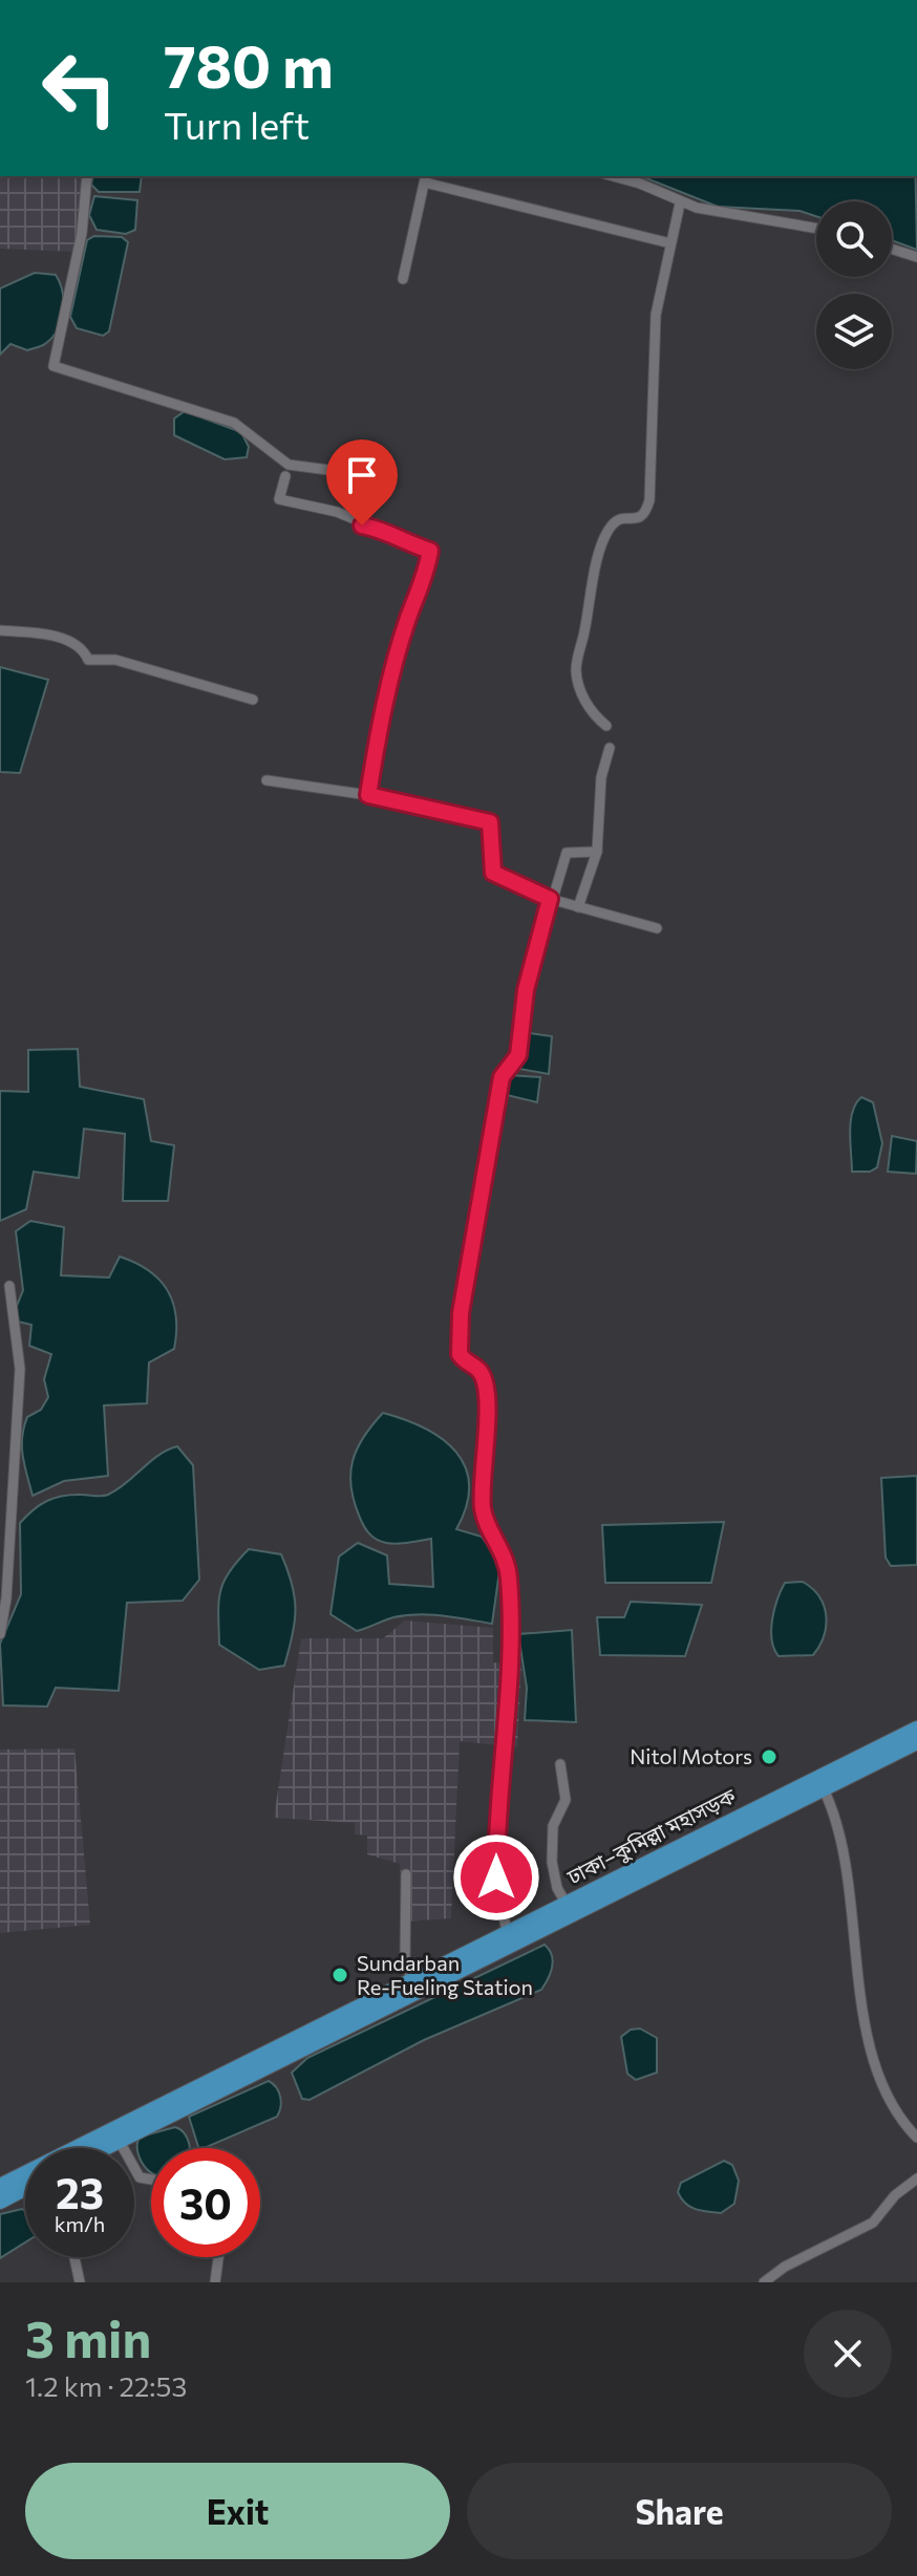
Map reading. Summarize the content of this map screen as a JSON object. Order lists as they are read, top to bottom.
{
  "streets": {
    "highway": ["ঢাকা–কুমিল্লা মহাসড়ক"]
  },
  "places": ["Nitol Motors", "Sundarban Re-Fueling Station"],
  "page": {
    "turn": ["780 m", "Turn left"],
    "speed": "23 km/h",
    "limit": "30",
    "heading": ["3 min", "1.2 km · 22:53"],
    "buttons": ["Exit", "Share"]
  }
}
